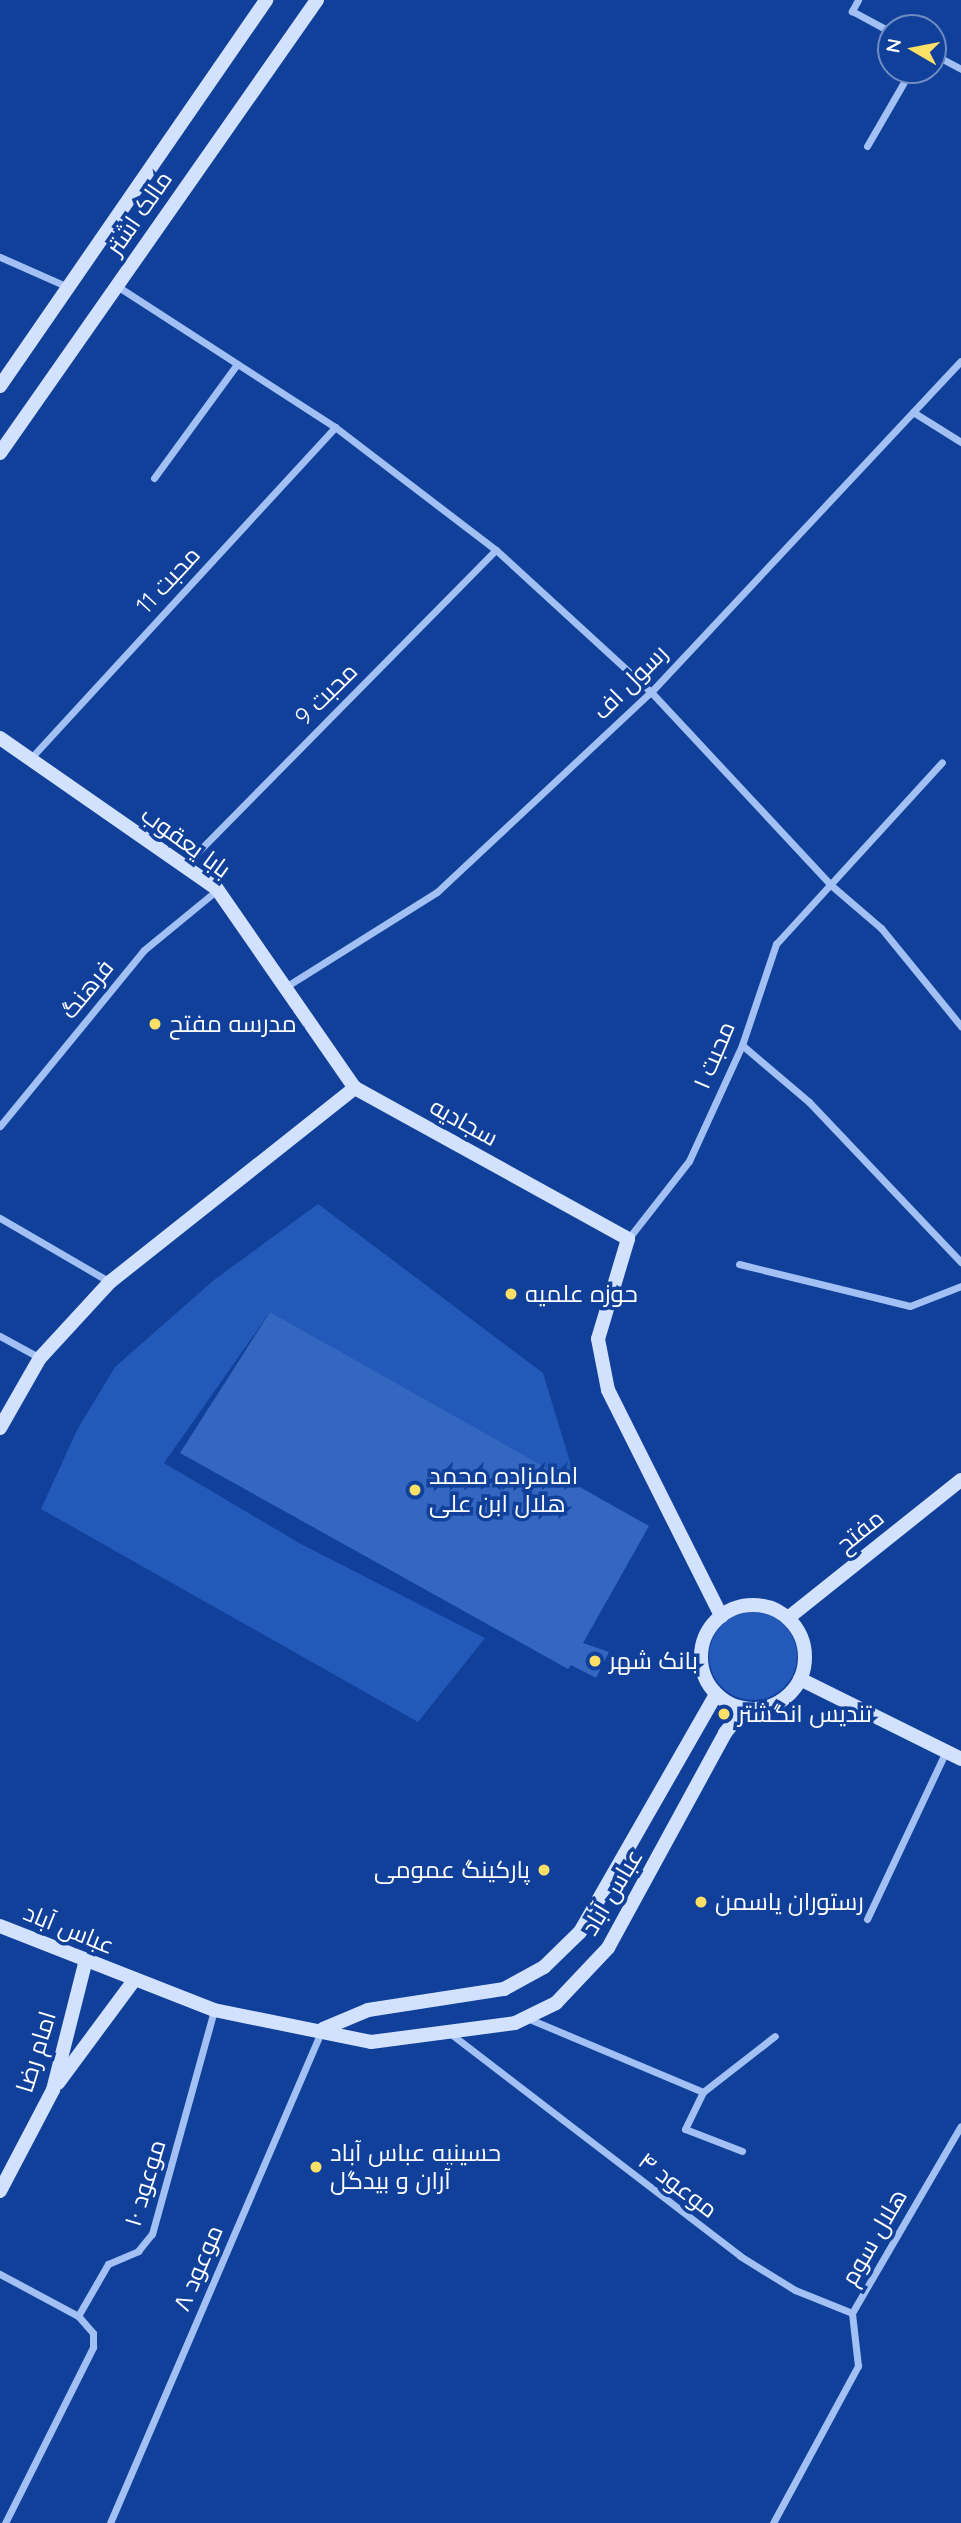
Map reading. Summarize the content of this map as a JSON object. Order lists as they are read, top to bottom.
{
  "streets": {
    "main road": [
      "مالک اشتر",
      "بابا یعقوب",
      "سجادیه",
      "مفتح",
      "عباس آباد",
      "امام رضا"
    ],
    "street": [
      "محبت 11",
      "رسول اف",
      "محبت 9",
      "فرهنگ",
      "محبت ۱",
      "موعود ۱۰",
      "موعود ۴",
      "هلال سوم",
      "موعود ۸"
    ]
  },
  "crossings": [
    ["محبت 11", "بابا یعقوب"],
    ["رسول اف", "بابا یعقوب"],
    ["محبت 9", "بابا یعقوب"],
    ["بابا یعقوب", "فرهنگ"],
    ["بابا یعقوب", "سجادیه"],
    ["محبت ۱", "سجادیه"],
    ["مفتح", "عباس آباد"],
    ["عباس آباد", "امام رضا"],
    ["عباس آباد", "موعود ۱۰"],
    ["عباس آباد", "موعود ۴"],
    ["عباس آباد", "موعود ۸"],
    ["موعود ۴", "هلال سوم"]
  ],
  "places": [
    "مدرسه مفتح",
    "حوزه علمیه",
    "امامزاده محمد هلال ابن علی",
    "بانک شهر",
    "تندیس انگشتر",
    "پارکینگ عمومی",
    "رستوران یاسمن",
    "حسینیه عباس آباد آران و بیدگل"
  ],
  "north": "left"
}
